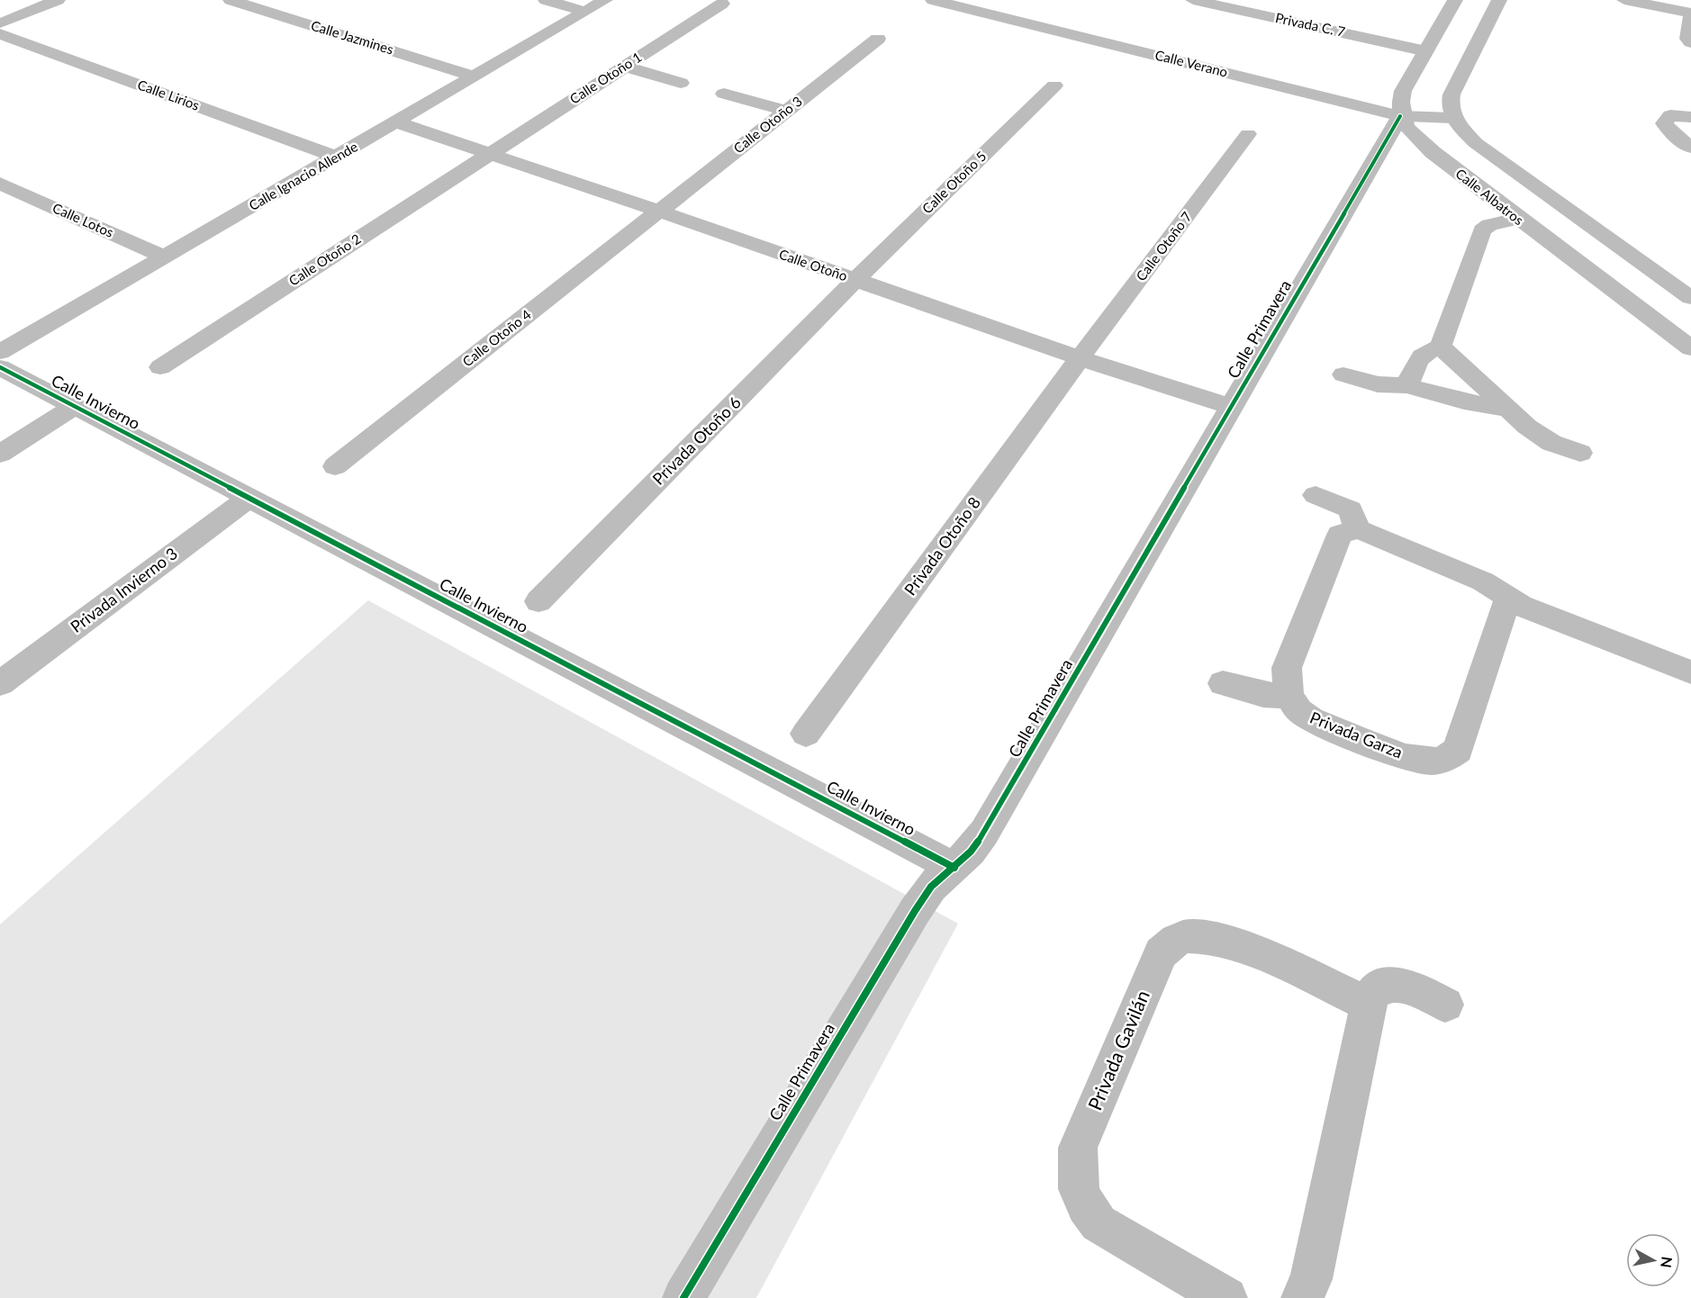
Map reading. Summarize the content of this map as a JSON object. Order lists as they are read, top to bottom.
{
  "streets": {
    "street": [
      "Privada C. 7",
      "Calle Jazmines",
      "Calle Verano",
      "Calle Otoño 1",
      "Calle Lirios",
      "Calle Otoño 3",
      "Calle Ignacio Allende",
      "Calle Otoño 5",
      "Calle Albatros",
      "Calle Lotos",
      "Calle Otoño 7",
      "Calle Otoño 2",
      "Calle Otoño",
      "Calle Primavera",
      "Calle Otoño 4",
      "Calle Invierno",
      "Privada Otoño 6",
      "Privada Otoño 8",
      "Privada Invierno 3",
      "Privada Garza",
      "Privada Gavilán"
    ]
  },
  "crossings": [
    ["Calle Jazmines", "Calle Ignacio Allende"],
    ["Calle Verano", "Calle Albatros"],
    ["Calle Verano", "Calle Primavera"],
    ["Calle Otoño 1", "Calle Otoño 2"],
    ["Calle Otoño 1", "Calle Otoño"],
    ["Calle Lirios", "Calle Ignacio Allende"],
    ["Calle Otoño 3", "Calle Otoño"],
    ["Calle Otoño 3", "Calle Otoño 4"],
    ["Calle Ignacio Allende", "Calle Lotos"],
    ["Calle Ignacio Allende", "Calle Otoño"],
    ["Calle Otoño 5", "Calle Otoño"],
    ["Calle Otoño 5", "Privada Otoño 6"],
    ["Calle Albatros", "Calle Primavera"],
    ["Calle Otoño 7", "Calle Otoño"],
    ["Calle Otoño 7", "Privada Otoño 8"],
    ["Calle Otoño 2", "Calle Otoño"],
    ["Calle Otoño", "Calle Primavera"],
    ["Calle Otoño", "Calle Otoño 4"],
    ["Calle Otoño", "Privada Otoño 6"],
    ["Calle Otoño", "Privada Otoño 8"],
    ["Calle Primavera", "Calle Invierno"],
    ["Calle Invierno", "Privada Invierno 3"]
  ],
  "north": "right"
}
